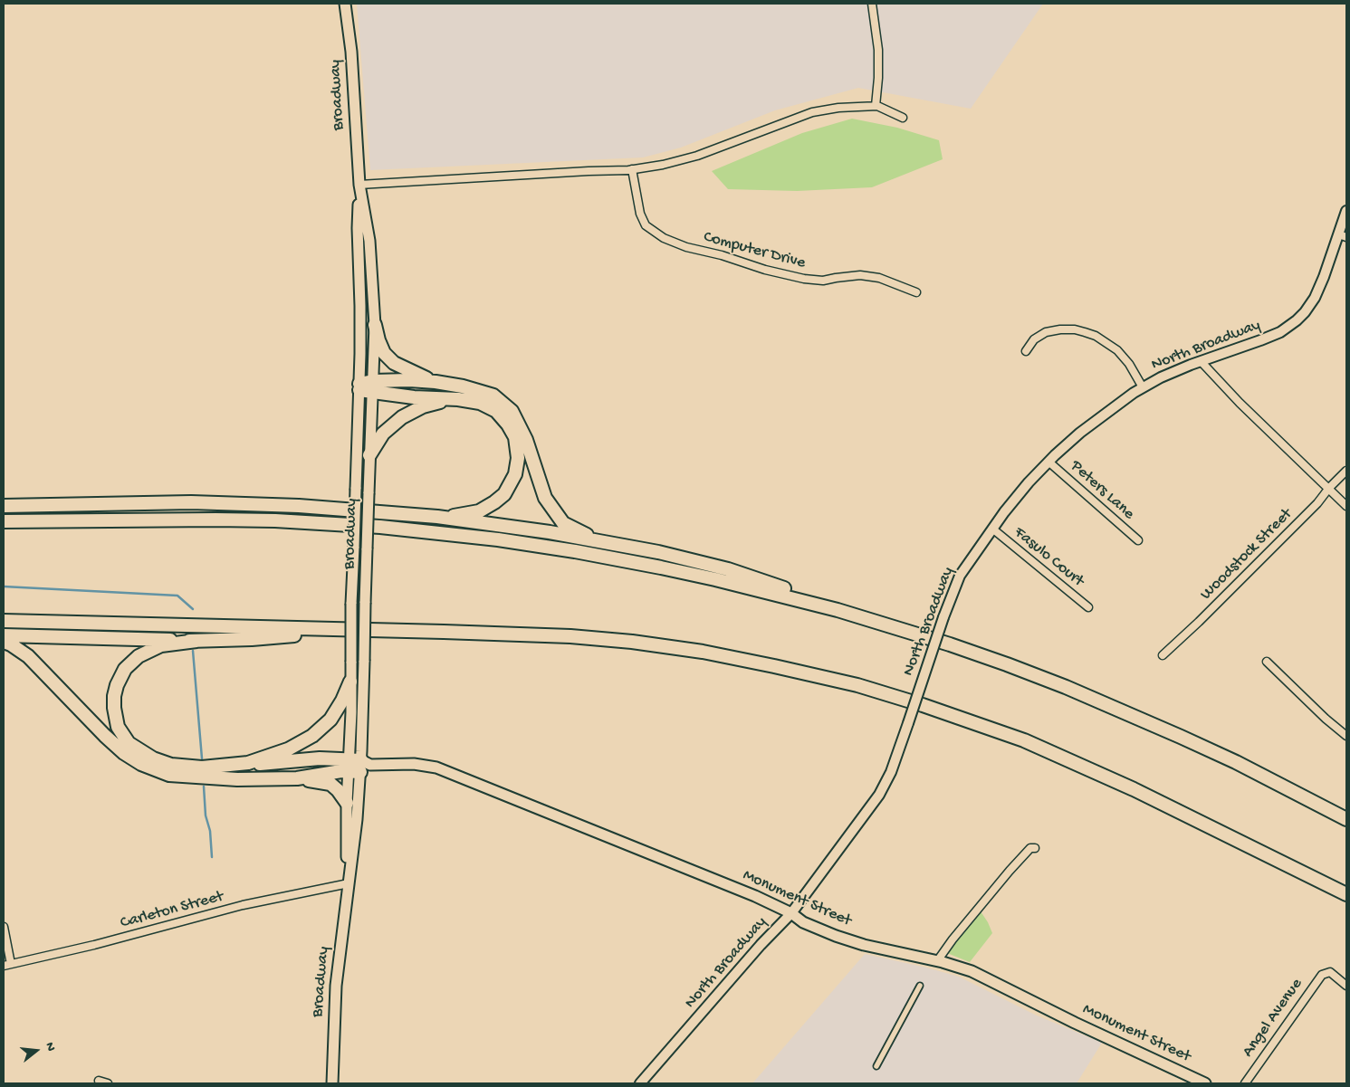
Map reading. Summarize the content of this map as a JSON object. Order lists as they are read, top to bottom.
{
  "streets": {
    "main road": ["Broadway", "Monument Street"],
    "street": [
      "Computer Drive",
      "North Broadway",
      "Peters Lane",
      "Woodstock Street",
      "Fasulo Court",
      "Carleton Street",
      "Angel Avenue"
    ]
  },
  "crossings": [
    ["Broadway", "Monument Street"],
    ["Broadway", "Carleton Street"],
    ["North Broadway", "Peters Lane"],
    ["North Broadway", "Fasulo Court"],
    ["North Broadway", "Monument Street"]
  ],
  "north": "right"
}
